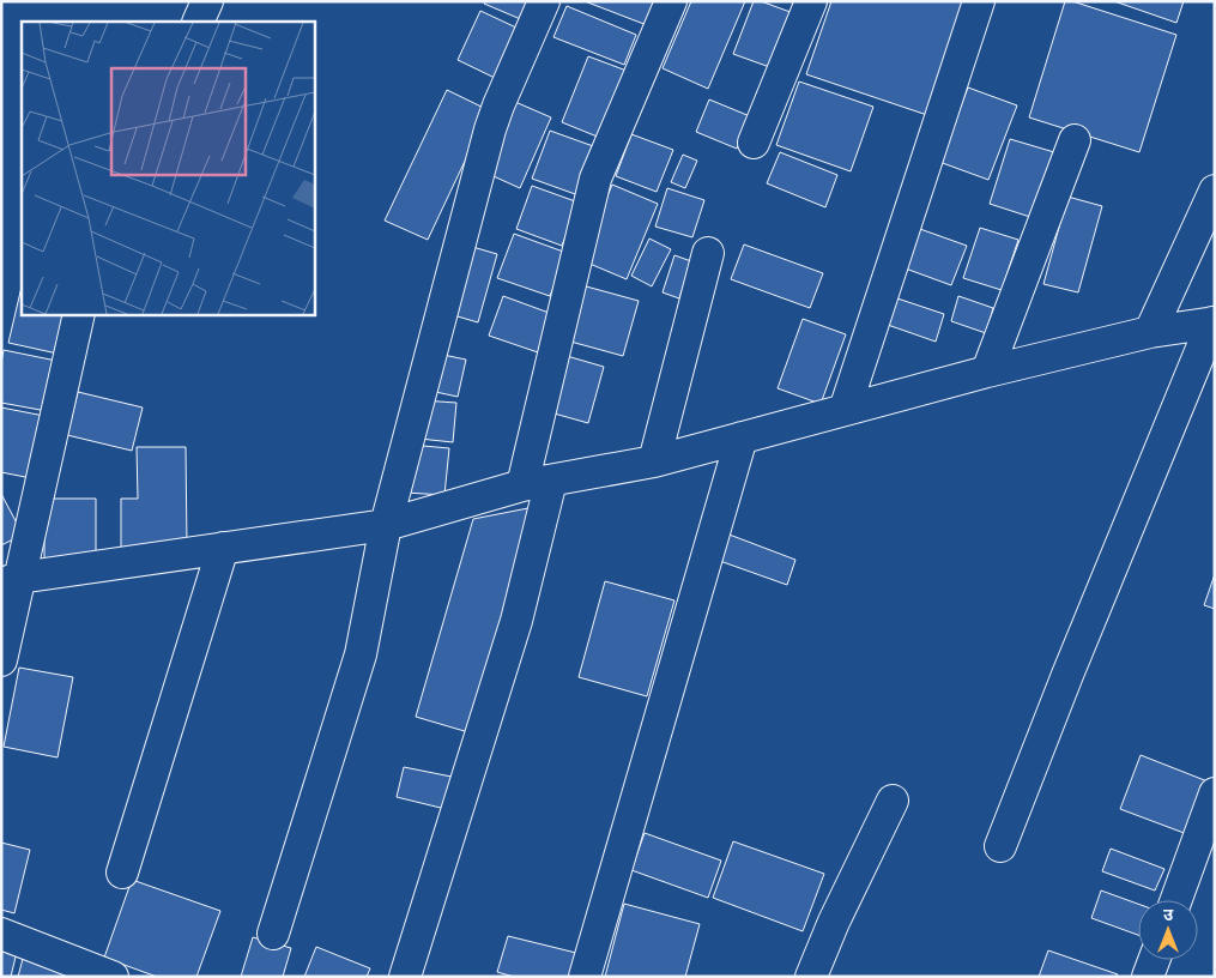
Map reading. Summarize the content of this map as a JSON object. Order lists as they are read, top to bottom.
{
  "north": "top"
}
